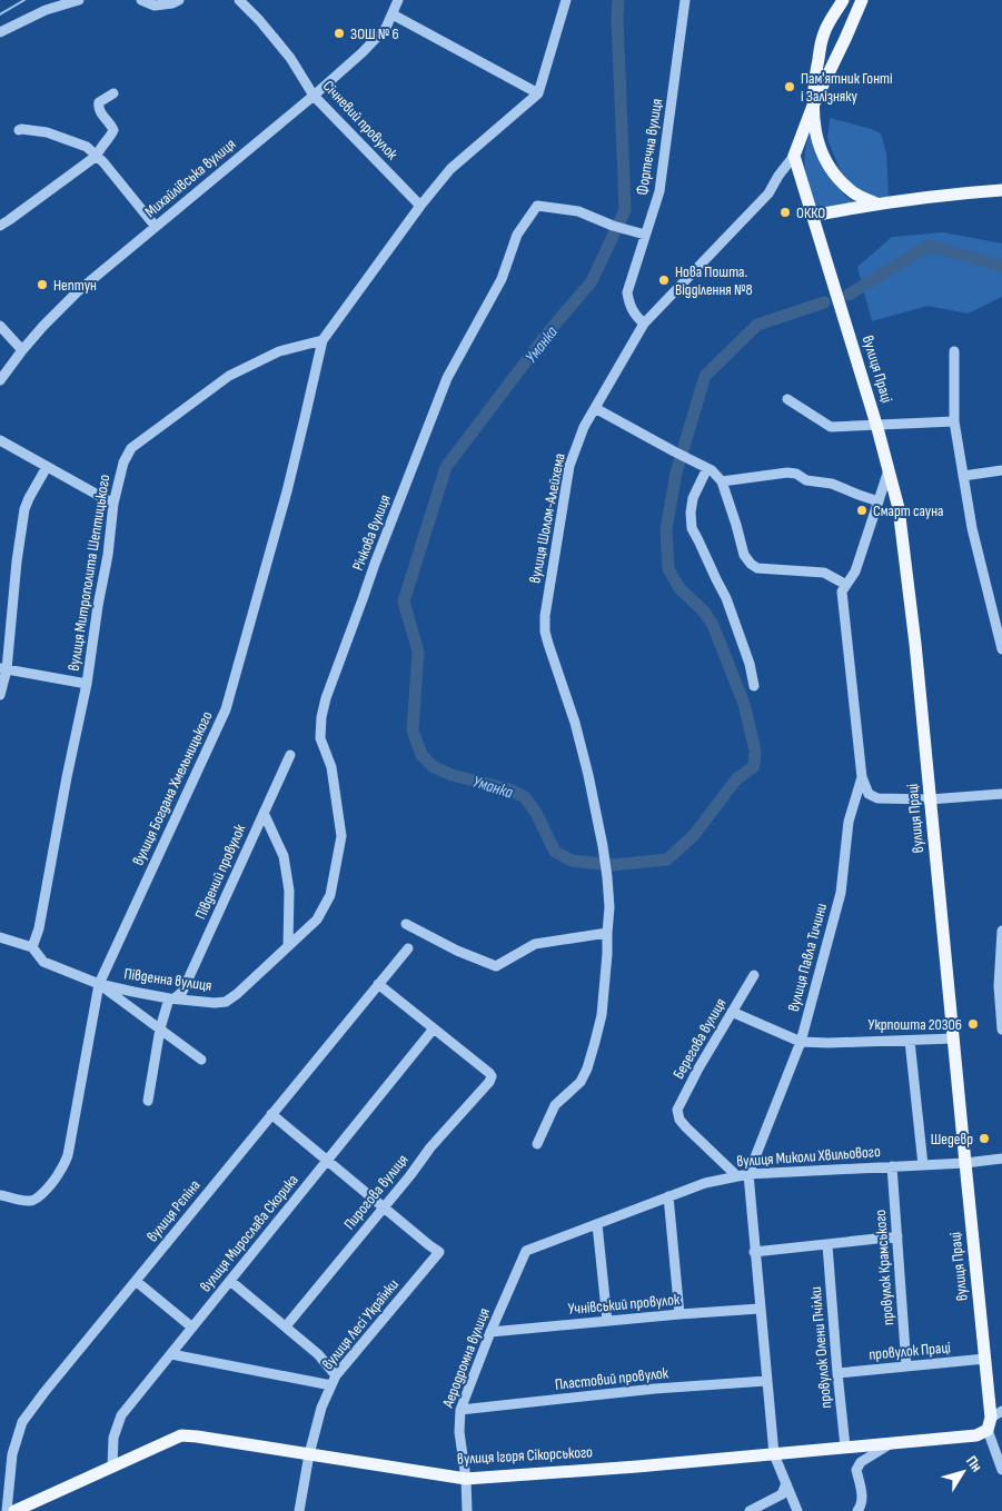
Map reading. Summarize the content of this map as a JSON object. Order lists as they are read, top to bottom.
{
  "streets": {
    "main road": ["вулиця Праці", "вулиця Ігоря Сікорського"],
    "street": [
      "Січневий провулок",
      "Фортечна вулиця",
      "Михайлівська вулиця",
      "вулиця Шолом-Алейхема",
      "Річкова вулиця",
      "вулиця Митрополита Шептицького",
      "вулиця Богдана Хмельницького",
      "Південий провулок",
      "вулиця Павла Тичини",
      "Південна вулиця",
      "Берегова вулиця",
      "вулиця Миколи Хвильового",
      "Пирогова вулиця",
      "вулиця Рєпіна",
      "вулиця Мирослава Скорика",
      "провулок Крамського",
      "Учнівський провулок",
      "вулиця Лесі Українки",
      "провулок Олени Пчілки",
      "провулок Праці",
      "Аеродромна вулиця",
      "Пластовий провулок"
    ]
  },
  "crossings": [
    ["Січневий провулок", "Михайлівська вулиця"],
    ["Фортечна вулиця", "вулиця Шолом-Алейхема"],
    ["Фортечна вулиця", "Річкова вулиця"],
    ["вулиця Праці", "вулиця Шолом-Алейхема"],
    ["вулиця Праці", "вулиця Павла Тичини"],
    ["вулиця Праці", "вулиця Миколи Хвильового"],
    ["вулиця Праці", "провулок Праці"],
    ["вулиця Праці", "вулиця Ігоря Сікорського"],
    ["Річкова вулиця", "Південна вулиця"],
    ["вулиця Митрополита Шептицького", "вулиця Богдана Хмельницького"],
    ["вулиця Митрополита Шептицького", "Південна вулиця"],
    ["вулиця Богдана Хмельницького", "Південна вулиця"],
    ["Південий провулок", "Південна вулиця"],
    ["вулиця Павла Тичини", "вулиця Миколи Хвильового"],
    ["вулиця Павла Тичини", "Учнівський провулок"],
    ["вулиця Павла Тичини", "Пластовий провулок"],
    ["вулиця Павла Тичини", "вулиця Ігоря Сікорського"],
    ["Берегова вулиця", "вулиця Миколи Хвильового"],
    ["вулиця Миколи Хвильового", "провулок Крамського"],
    ["вулиця Миколи Хвильового", "Аеродромна вулиця"],
    ["Пирогова вулиця", "вулиця Мирослава Скорика"],
    ["Пирогова вулиця", "вулиця Лесі Українки"],
    ["вулиця Мирослава Скорика", "вулиця Ігоря Сікорського"],
    ["провулок Крамського", "провулок Праці"],
    ["Учнівський провулок", "Аеродромна вулиця"],
    ["вулиця Лесі Українки", "вулиця Ігоря Сікорського"],
    ["провулок Олени Пчілки", "провулок Праці"],
    ["провулок Олени Пчілки", "вулиця Ігоря Сікорського"],
    ["Аеродромна вулиця", "Пластовий провулок"],
    ["Аеродромна вулиця", "вулиця Ігоря Сікорського"]
  ],
  "water": ["Уманка"],
  "places": [
    "ЗОШ № 6",
    "Пам'ятник Гонті і Залізняку",
    "ОККО",
    "Нова Пошта. Відділення №8",
    "Нептун",
    "Смарт сауна",
    "Укрпошта 20306",
    "Шедевр"
  ],
  "north": "top right"
}
